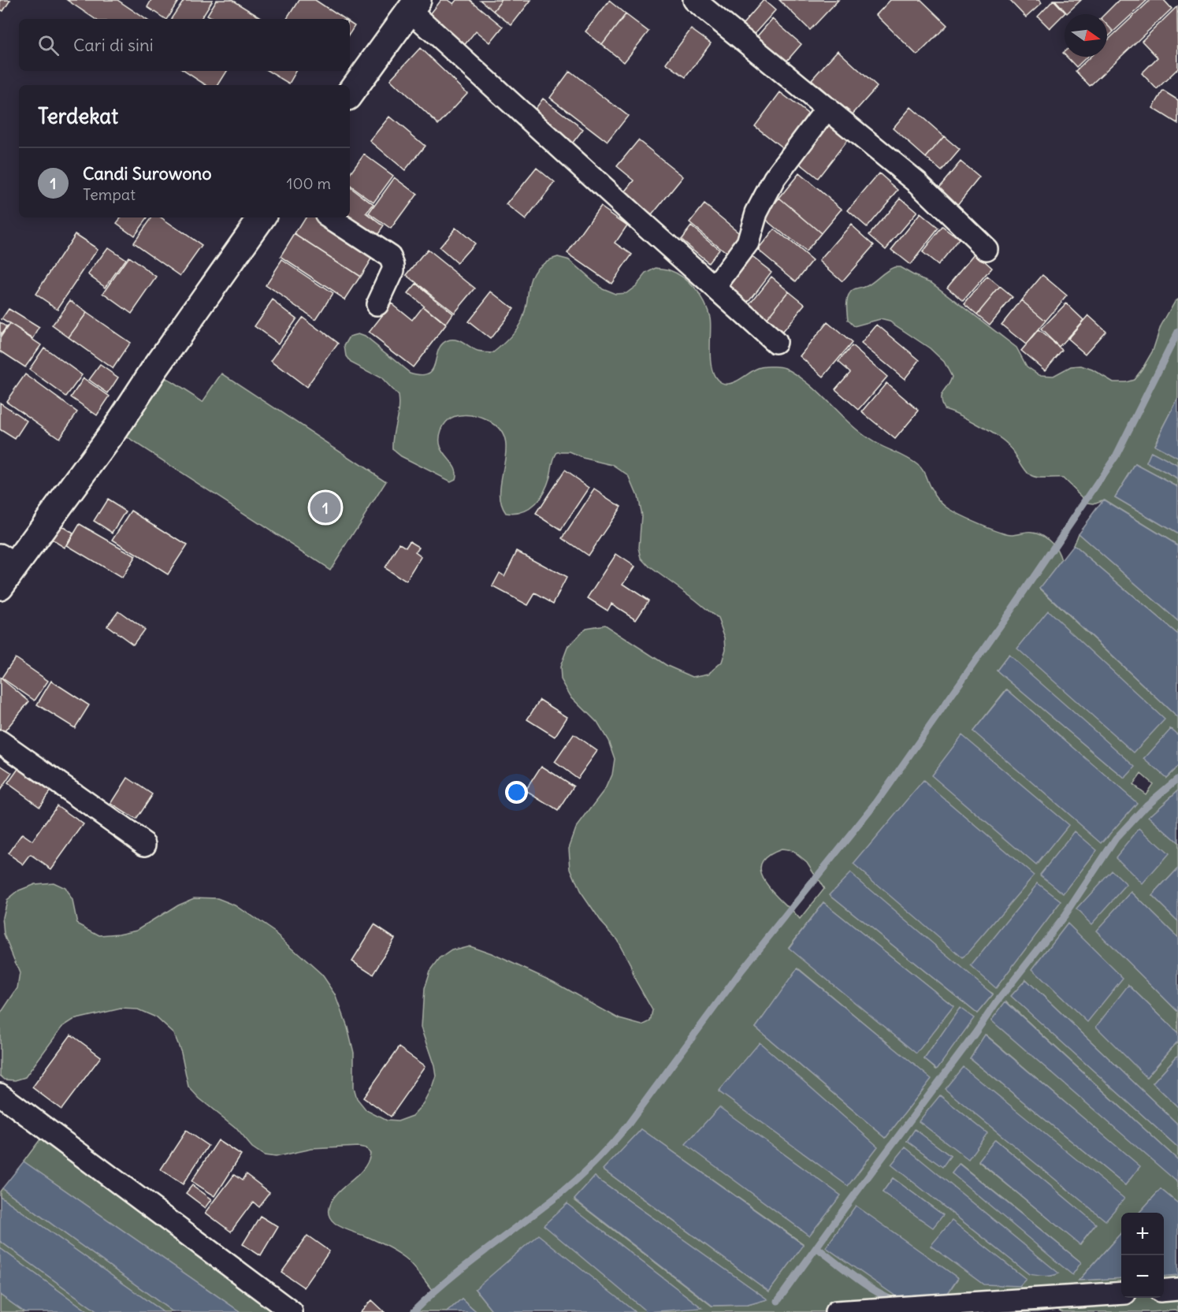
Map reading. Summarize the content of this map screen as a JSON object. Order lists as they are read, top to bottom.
{
  "north": "right",
  "page": {
    "search": "Cari di sini",
    "heading": "Terdekat",
    "list": [
      {
        "mark": "1",
        "name": "Candi Surowono",
        "note": "Tempat",
        "value": "100 m"
      }
    ],
    "pins": "1",
    "map_buttons": ["+", "−"]
  }
}
